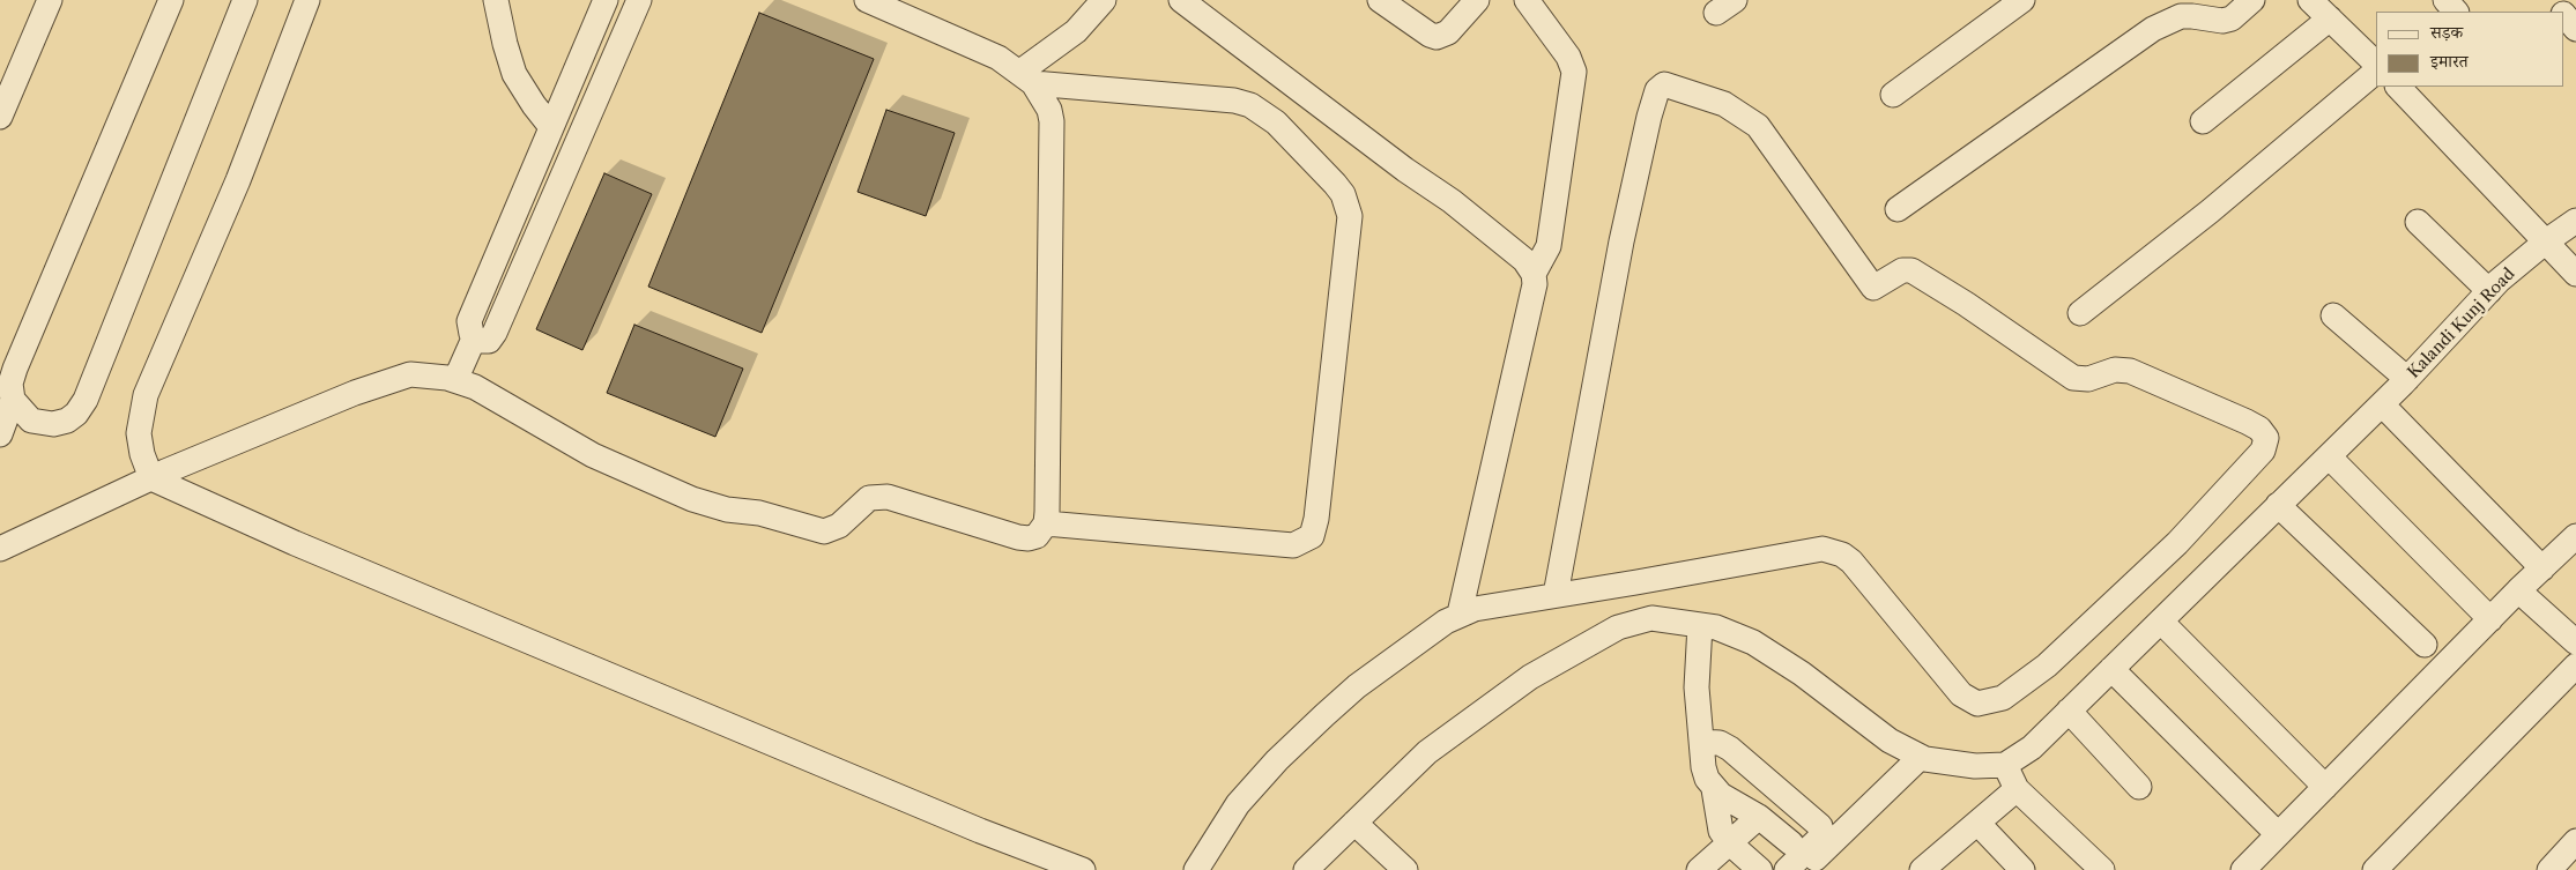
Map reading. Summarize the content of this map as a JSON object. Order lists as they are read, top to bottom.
{
  "streets": {
    "street": ["Kalandi Kunj Road"]
  },
  "legend": ["सड़क", "इमारत"]
}
